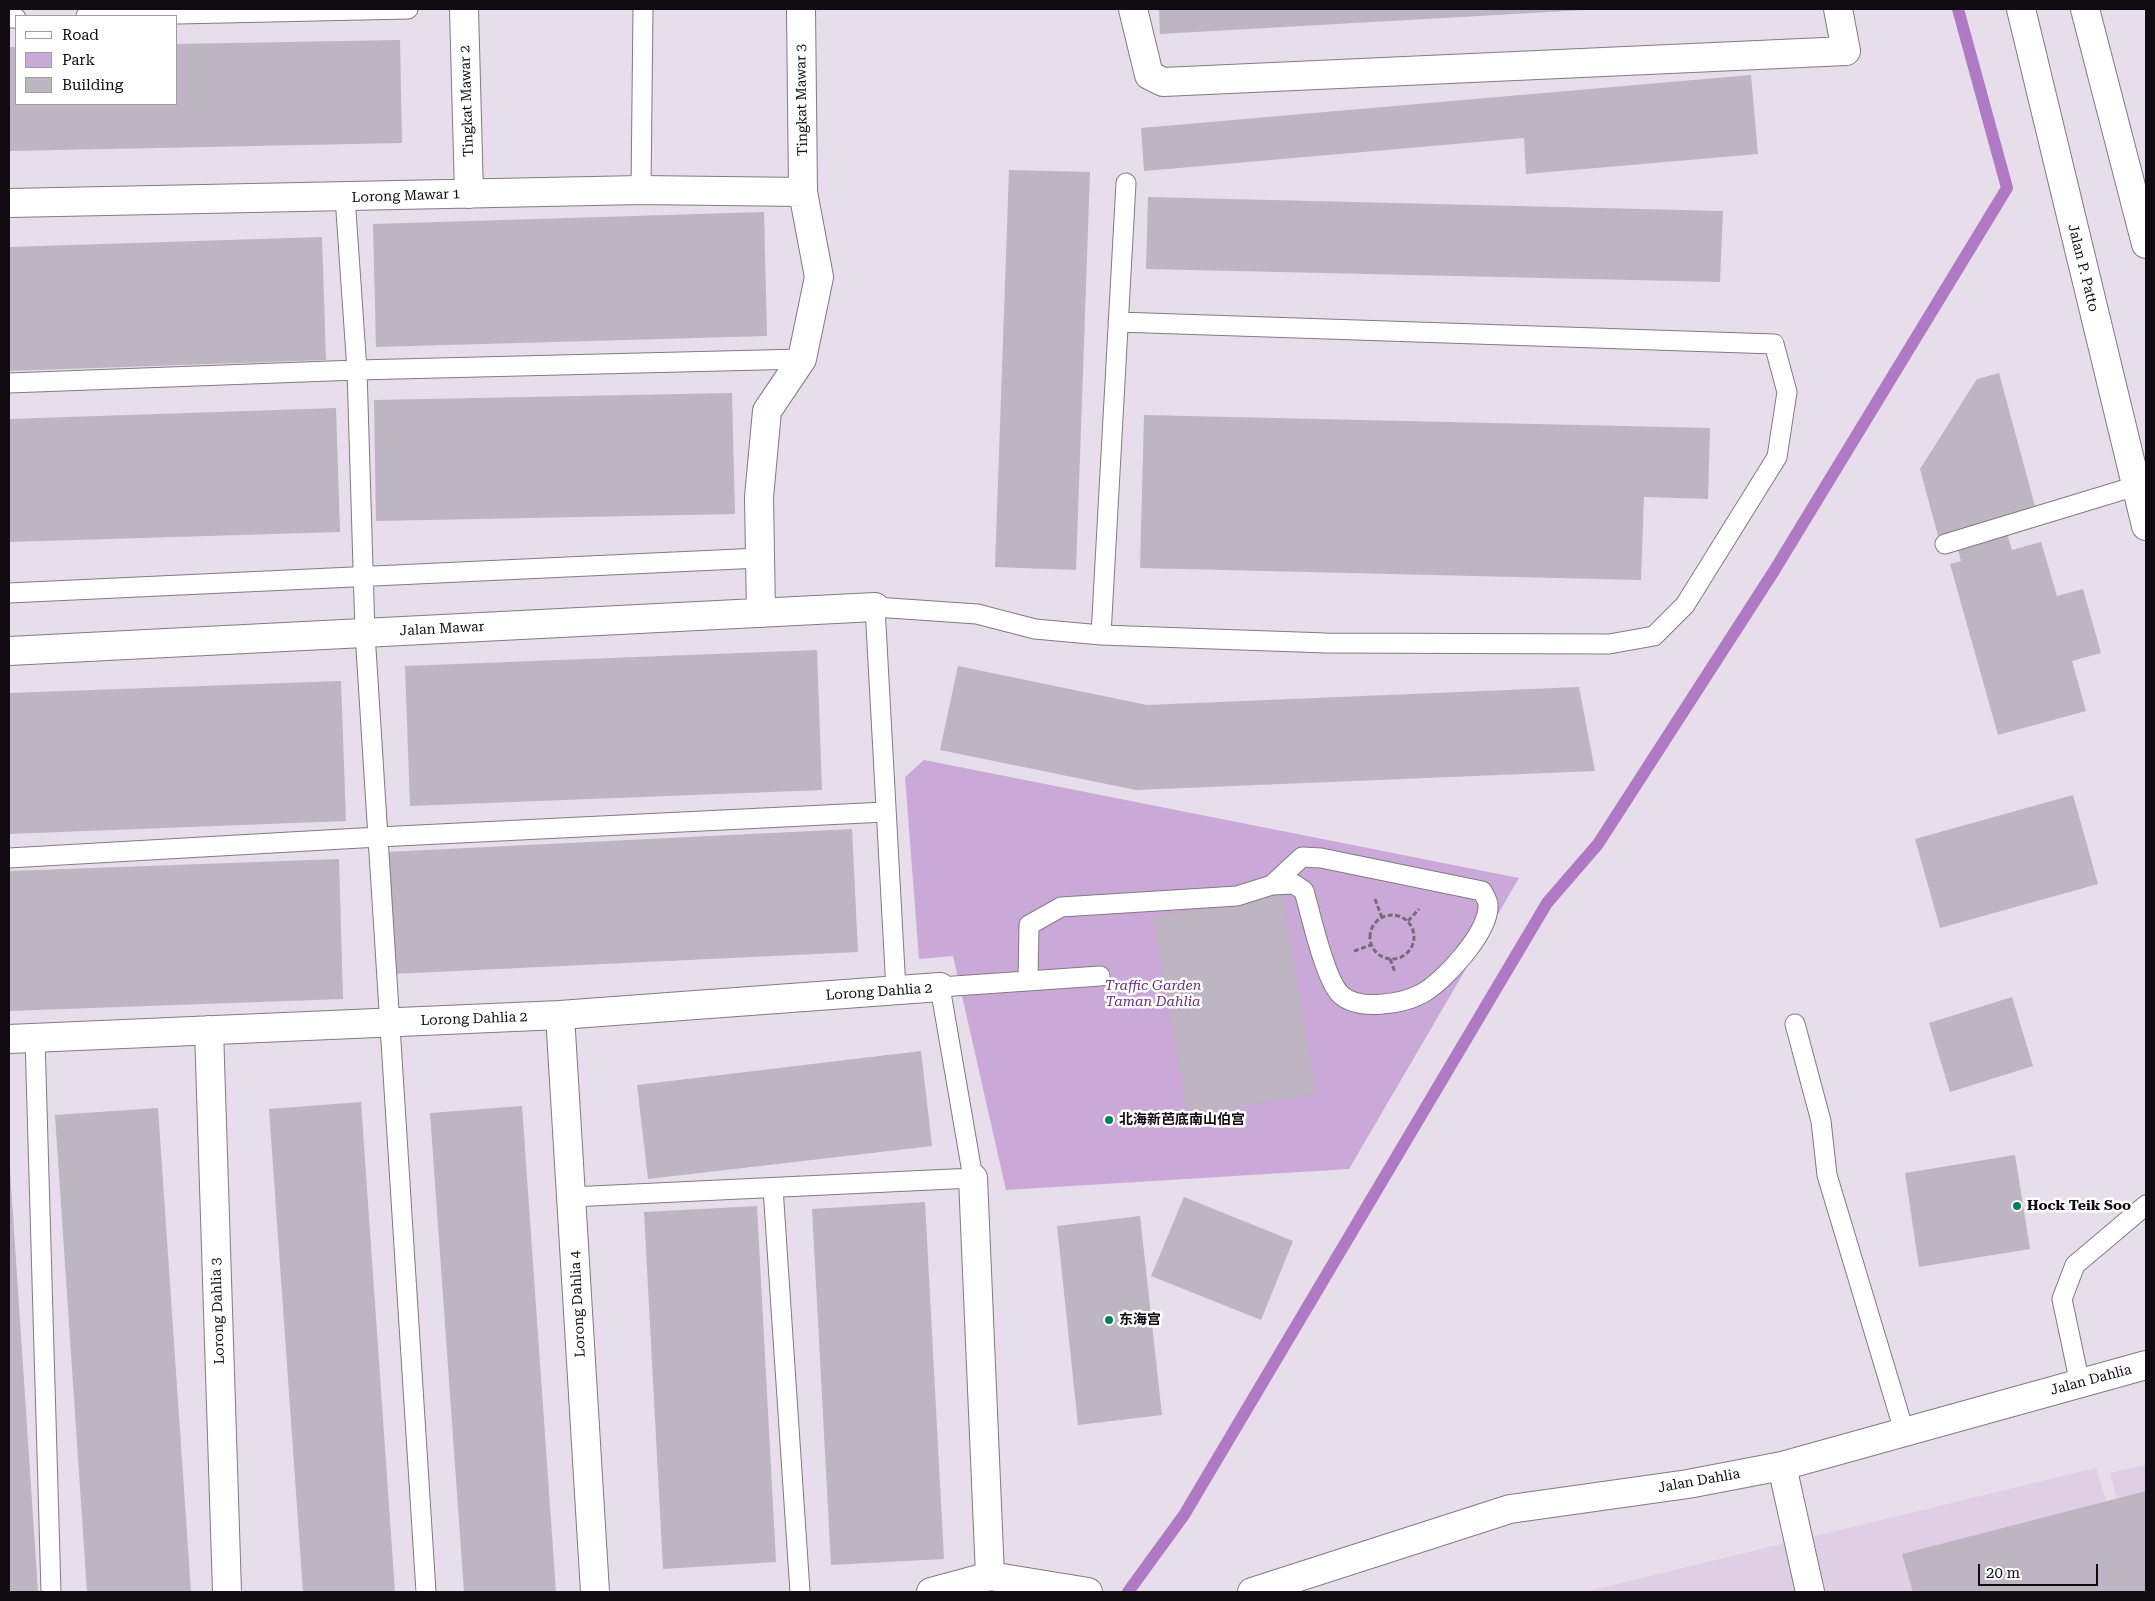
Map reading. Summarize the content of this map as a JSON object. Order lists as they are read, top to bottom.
{
  "streets": {
    "street": [
      "Tingkat Mawar 3",
      "Tingkat Mawar 2",
      "Lorong Mawar 1",
      "Jalan P. Patto",
      "Jalan Mawar",
      "Lorong Dahlia 2",
      "Lorong Dahlia 4",
      "Lorong Dahlia 3",
      "Jalan Dahlia"
    ]
  },
  "crossings": [
    ["Tingkat Mawar 3", "Lorong Mawar 1"],
    ["Tingkat Mawar 2", "Lorong Mawar 1"],
    ["Lorong Dahlia 2", "Lorong Dahlia 4"],
    ["Lorong Dahlia 2", "Lorong Dahlia 3"]
  ],
  "parks": ["Traffic Garden Taman Dahlia"],
  "places": ["北海新芭底南山伯宫", "Hock Teik Soo", "东海宫"],
  "legend": ["Road", "Park", "Building"],
  "scale_bar": "20 m"
}
